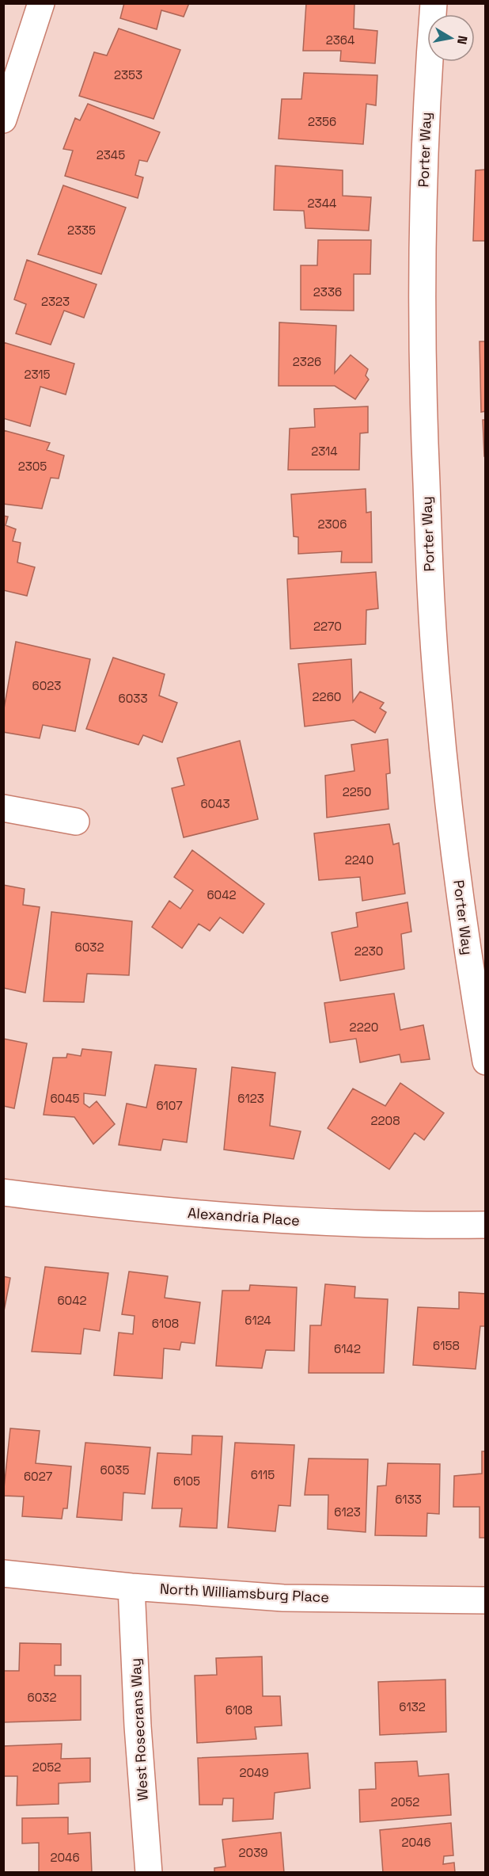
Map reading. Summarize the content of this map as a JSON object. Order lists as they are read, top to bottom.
{
  "streets": {
    "street": [
      "Porter Way",
      "Alexandria Place",
      "North Williamsburg Place",
      "West Rosecrans Way"
    ]
  },
  "crossings": [
    ["North Williamsburg Place", "West Rosecrans Way"]
  ],
  "house_numbers": [
    "2364",
    "2353",
    "2356",
    "2345",
    "2344",
    "2335",
    "2336",
    "2323",
    "2326",
    "2315",
    "2314",
    "2305",
    "2306",
    "2270",
    "6023",
    "2260",
    "6033",
    "2250",
    "6043",
    "2240",
    "6042",
    "6032",
    "2230",
    "2220",
    "6045",
    "6123",
    "6107",
    "2208",
    "6042",
    "6124",
    "6108",
    "6158",
    "6142",
    "6035",
    "6115",
    "6027",
    "6105",
    "6133",
    "6123",
    "6032",
    "6132",
    "6108",
    "2052",
    "2049",
    "2052",
    "2046",
    "2039",
    "2046"
  ],
  "north": "right"
}
